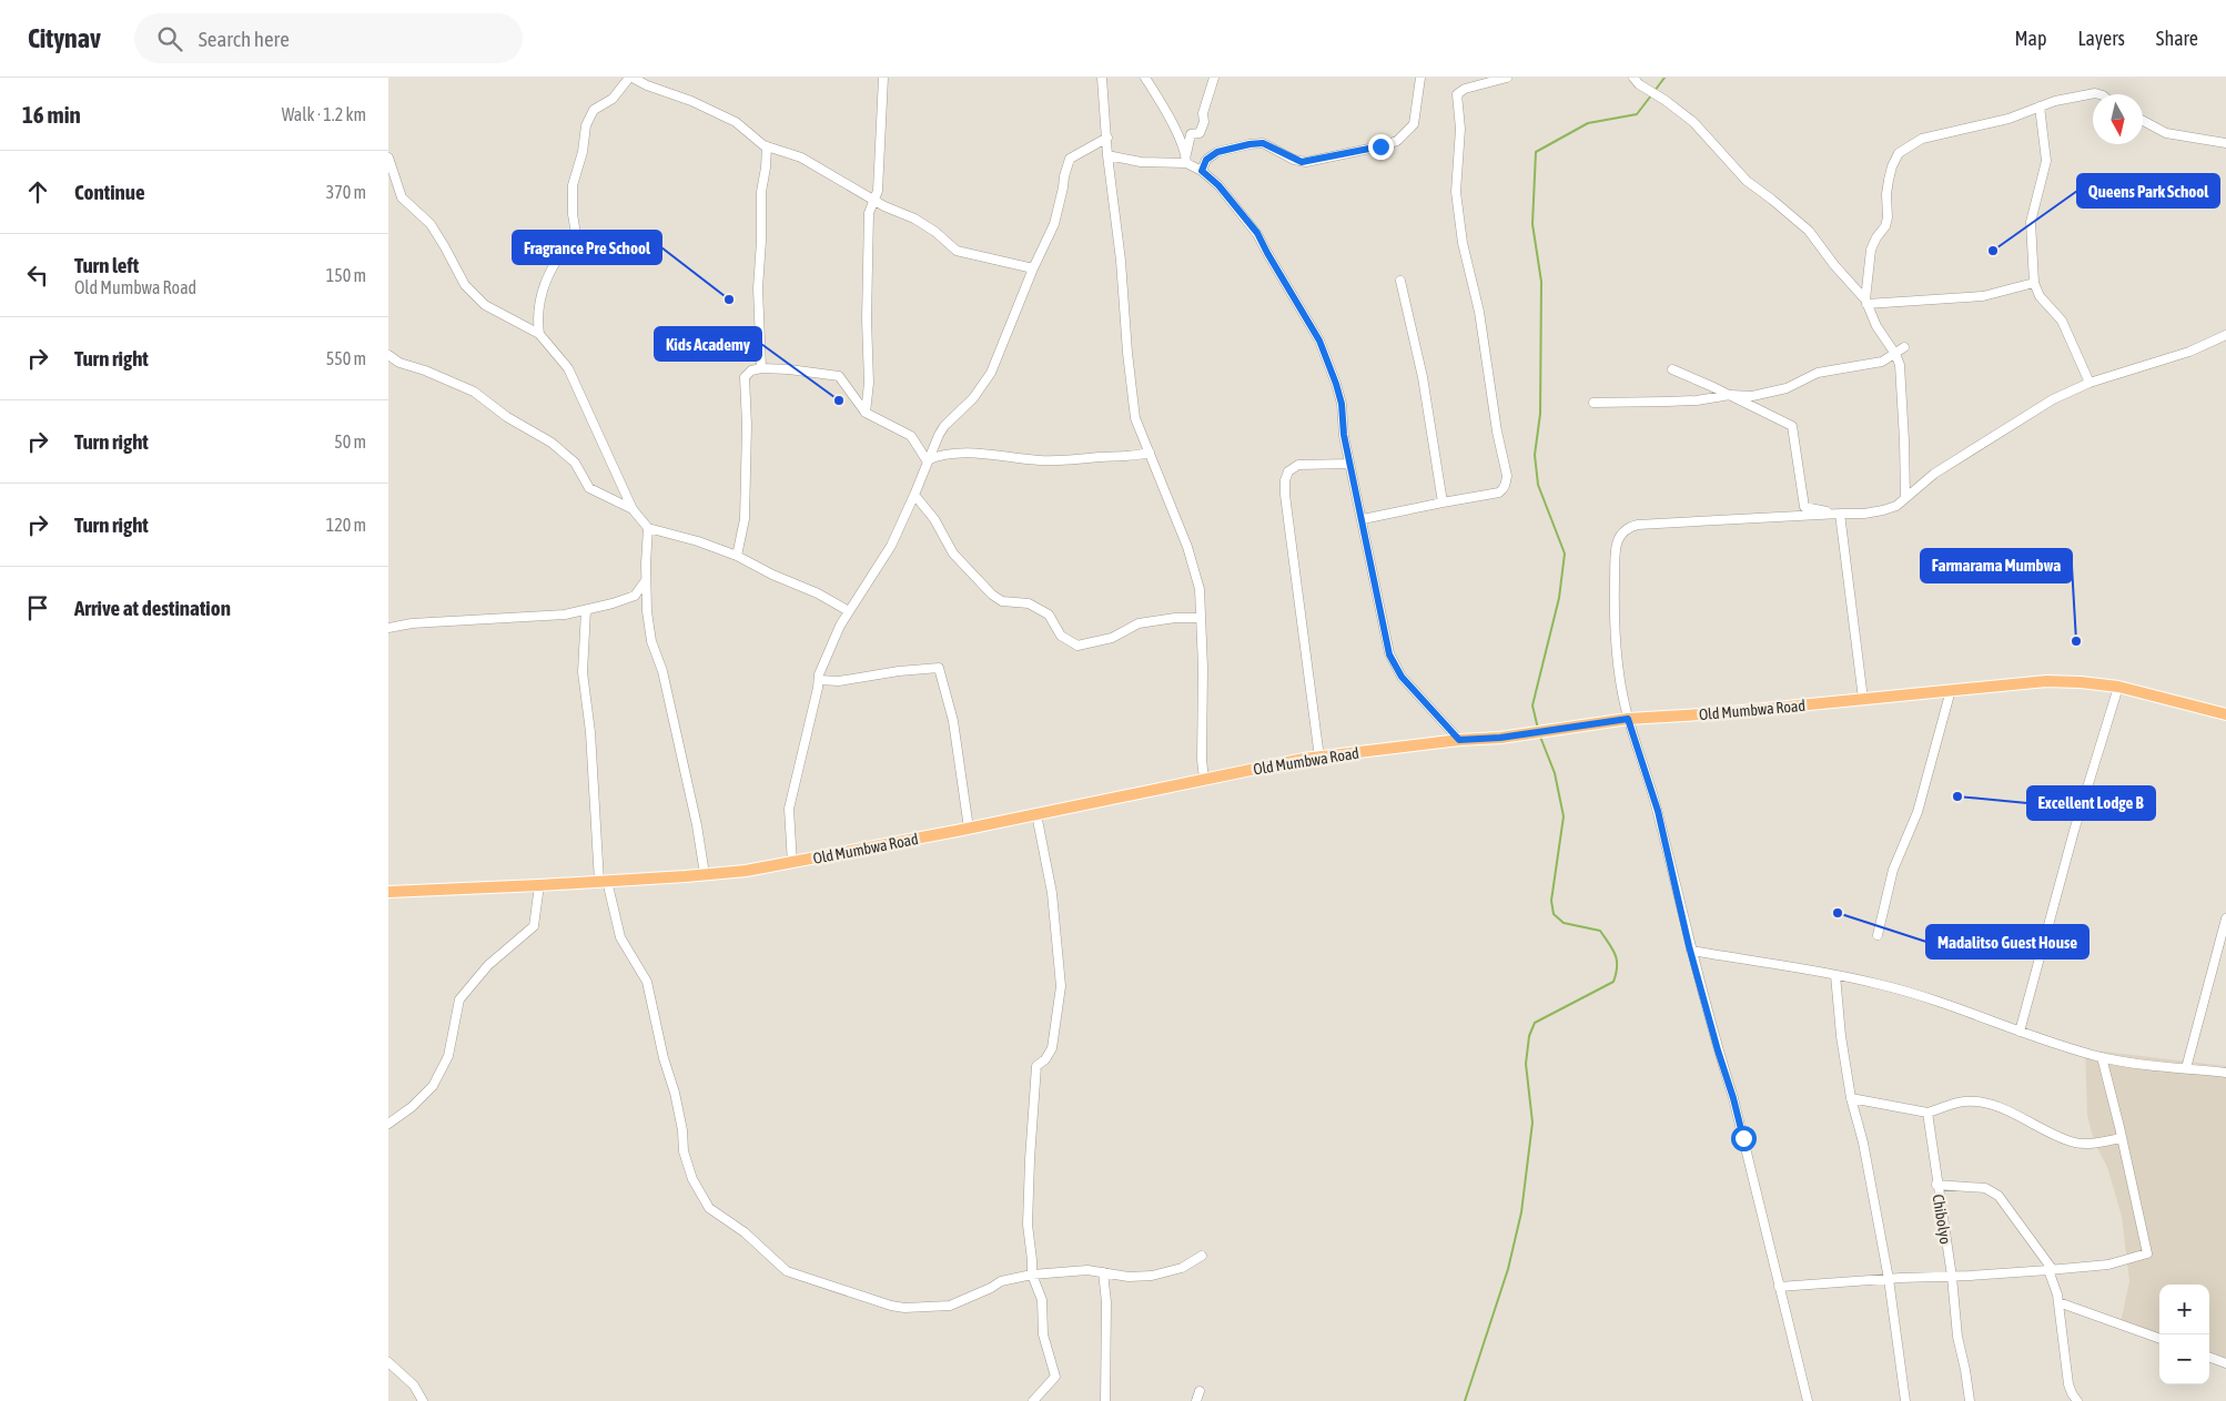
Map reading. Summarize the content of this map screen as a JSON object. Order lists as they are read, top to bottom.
{
  "streets": {
    "main road": ["Old Mumbwa Road"],
    "street": ["Chibolyo"]
  },
  "places": [
    "Queens Park School",
    "Fragrance Pre School",
    "Kids Academy",
    "Farmarama Mumbwa",
    "Excellent Lodge B",
    "Madalitso Guest House"
  ],
  "north": "bottom",
  "page": {
    "header": "Citynav",
    "search": "Search here",
    "nav": ["Map", "Layers", "Share"],
    "heading": ["16 min", "Walk · 1.2 km"],
    "list": [
      ["Continue", "370 m"],
      ["Turn left", "Old Mumbwa Road", "150 m"],
      ["Turn right", "550 m"],
      ["Turn right", "50 m"],
      ["Turn right", "120 m"],
      "Arrive at destination"
    ],
    "map_buttons": ["+", "−"]
  }
}
